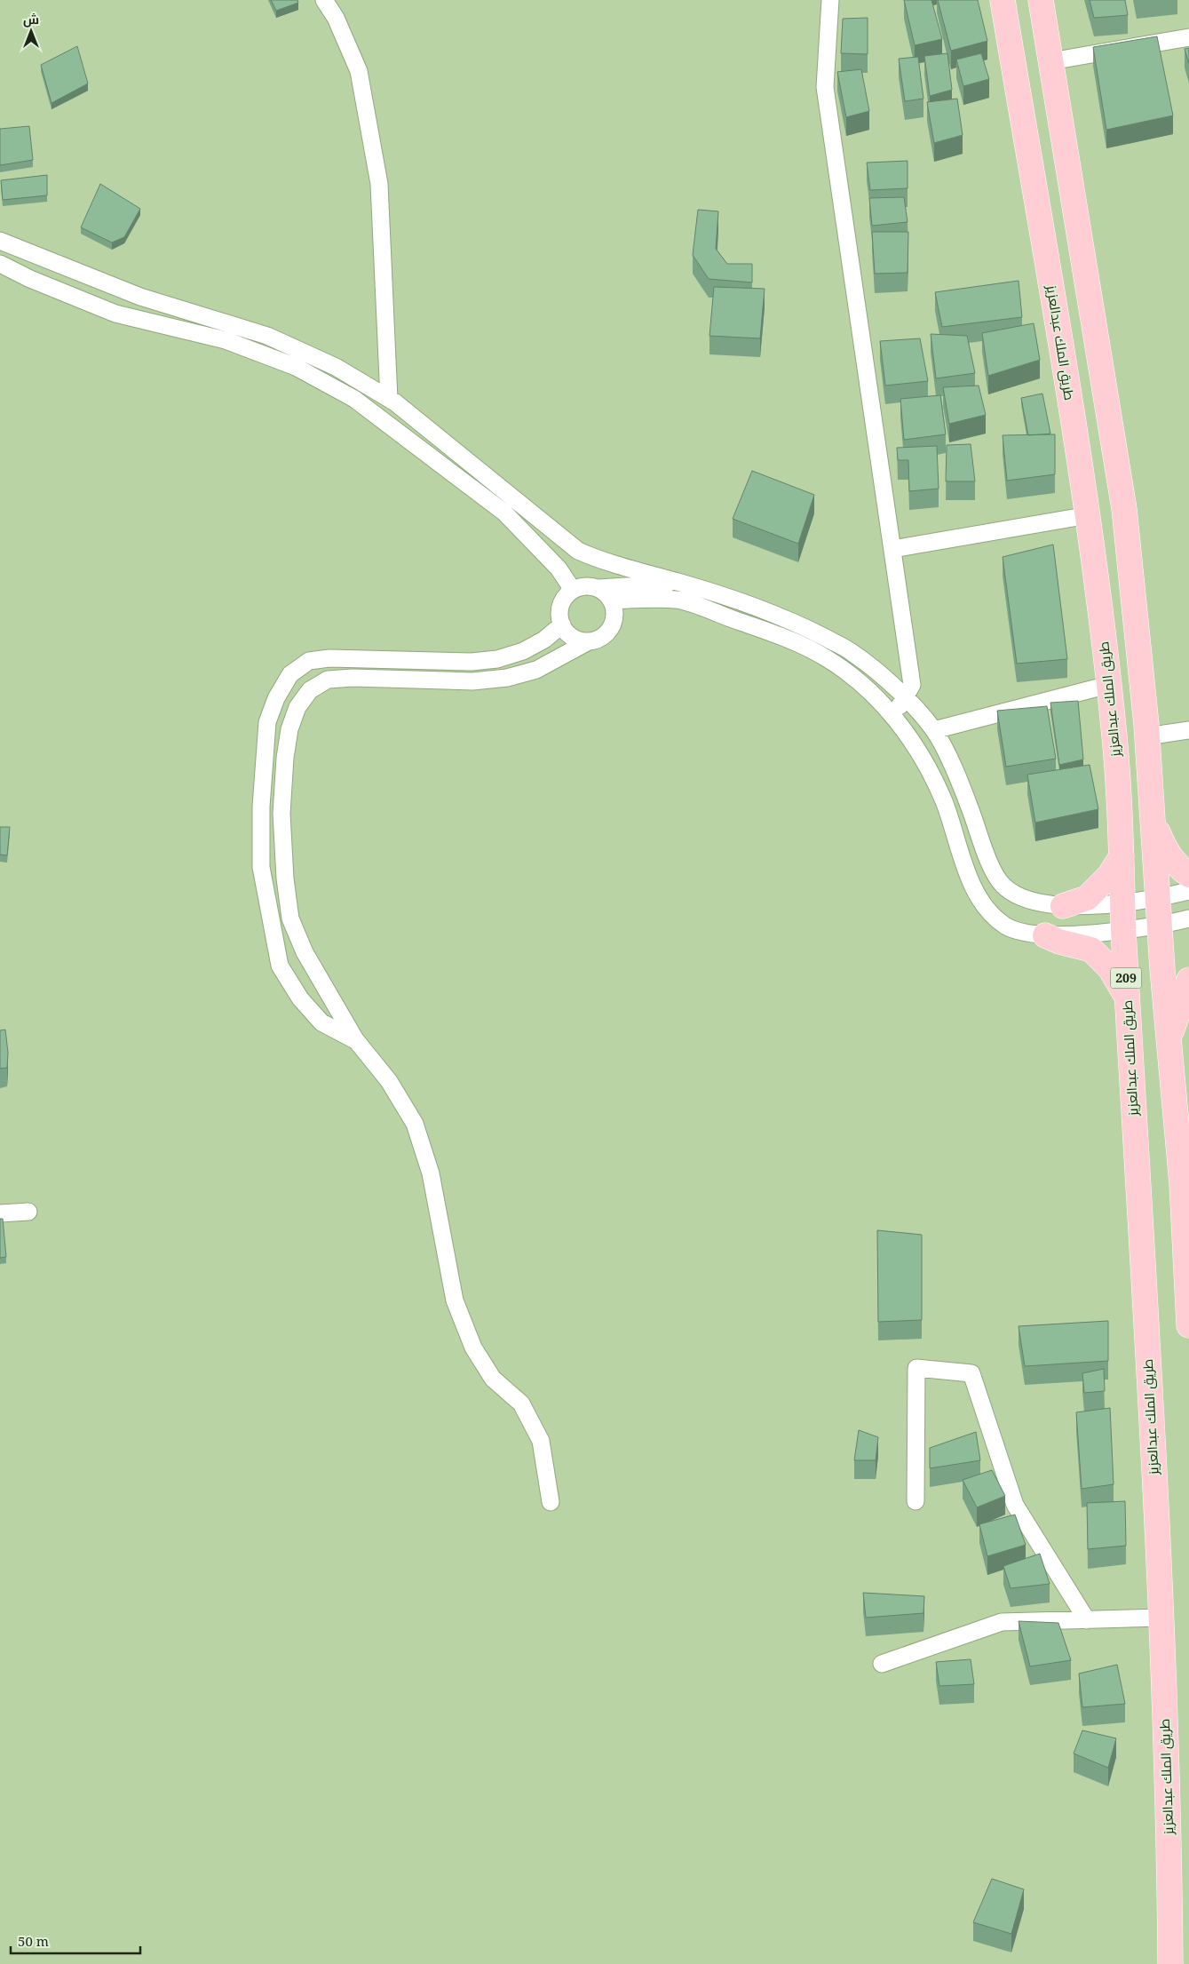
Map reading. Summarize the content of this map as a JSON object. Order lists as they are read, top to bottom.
{
  "streets": {
    "main road": ["طريق الملك عبدالعزيز", "209"]
  },
  "scale_bar": "50 m",
  "north": "top"
}
